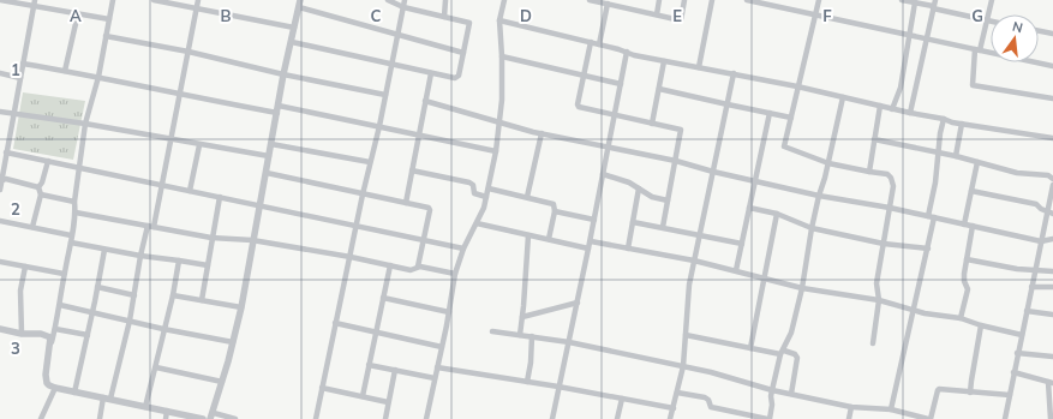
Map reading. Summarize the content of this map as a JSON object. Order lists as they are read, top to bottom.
{
  "north": "top",
  "grid": {
    "columns": [
      "A",
      "B",
      "C",
      "D",
      "E",
      "F",
      "G"
    ],
    "rows": ["1", "2", "3"]
  }
}
